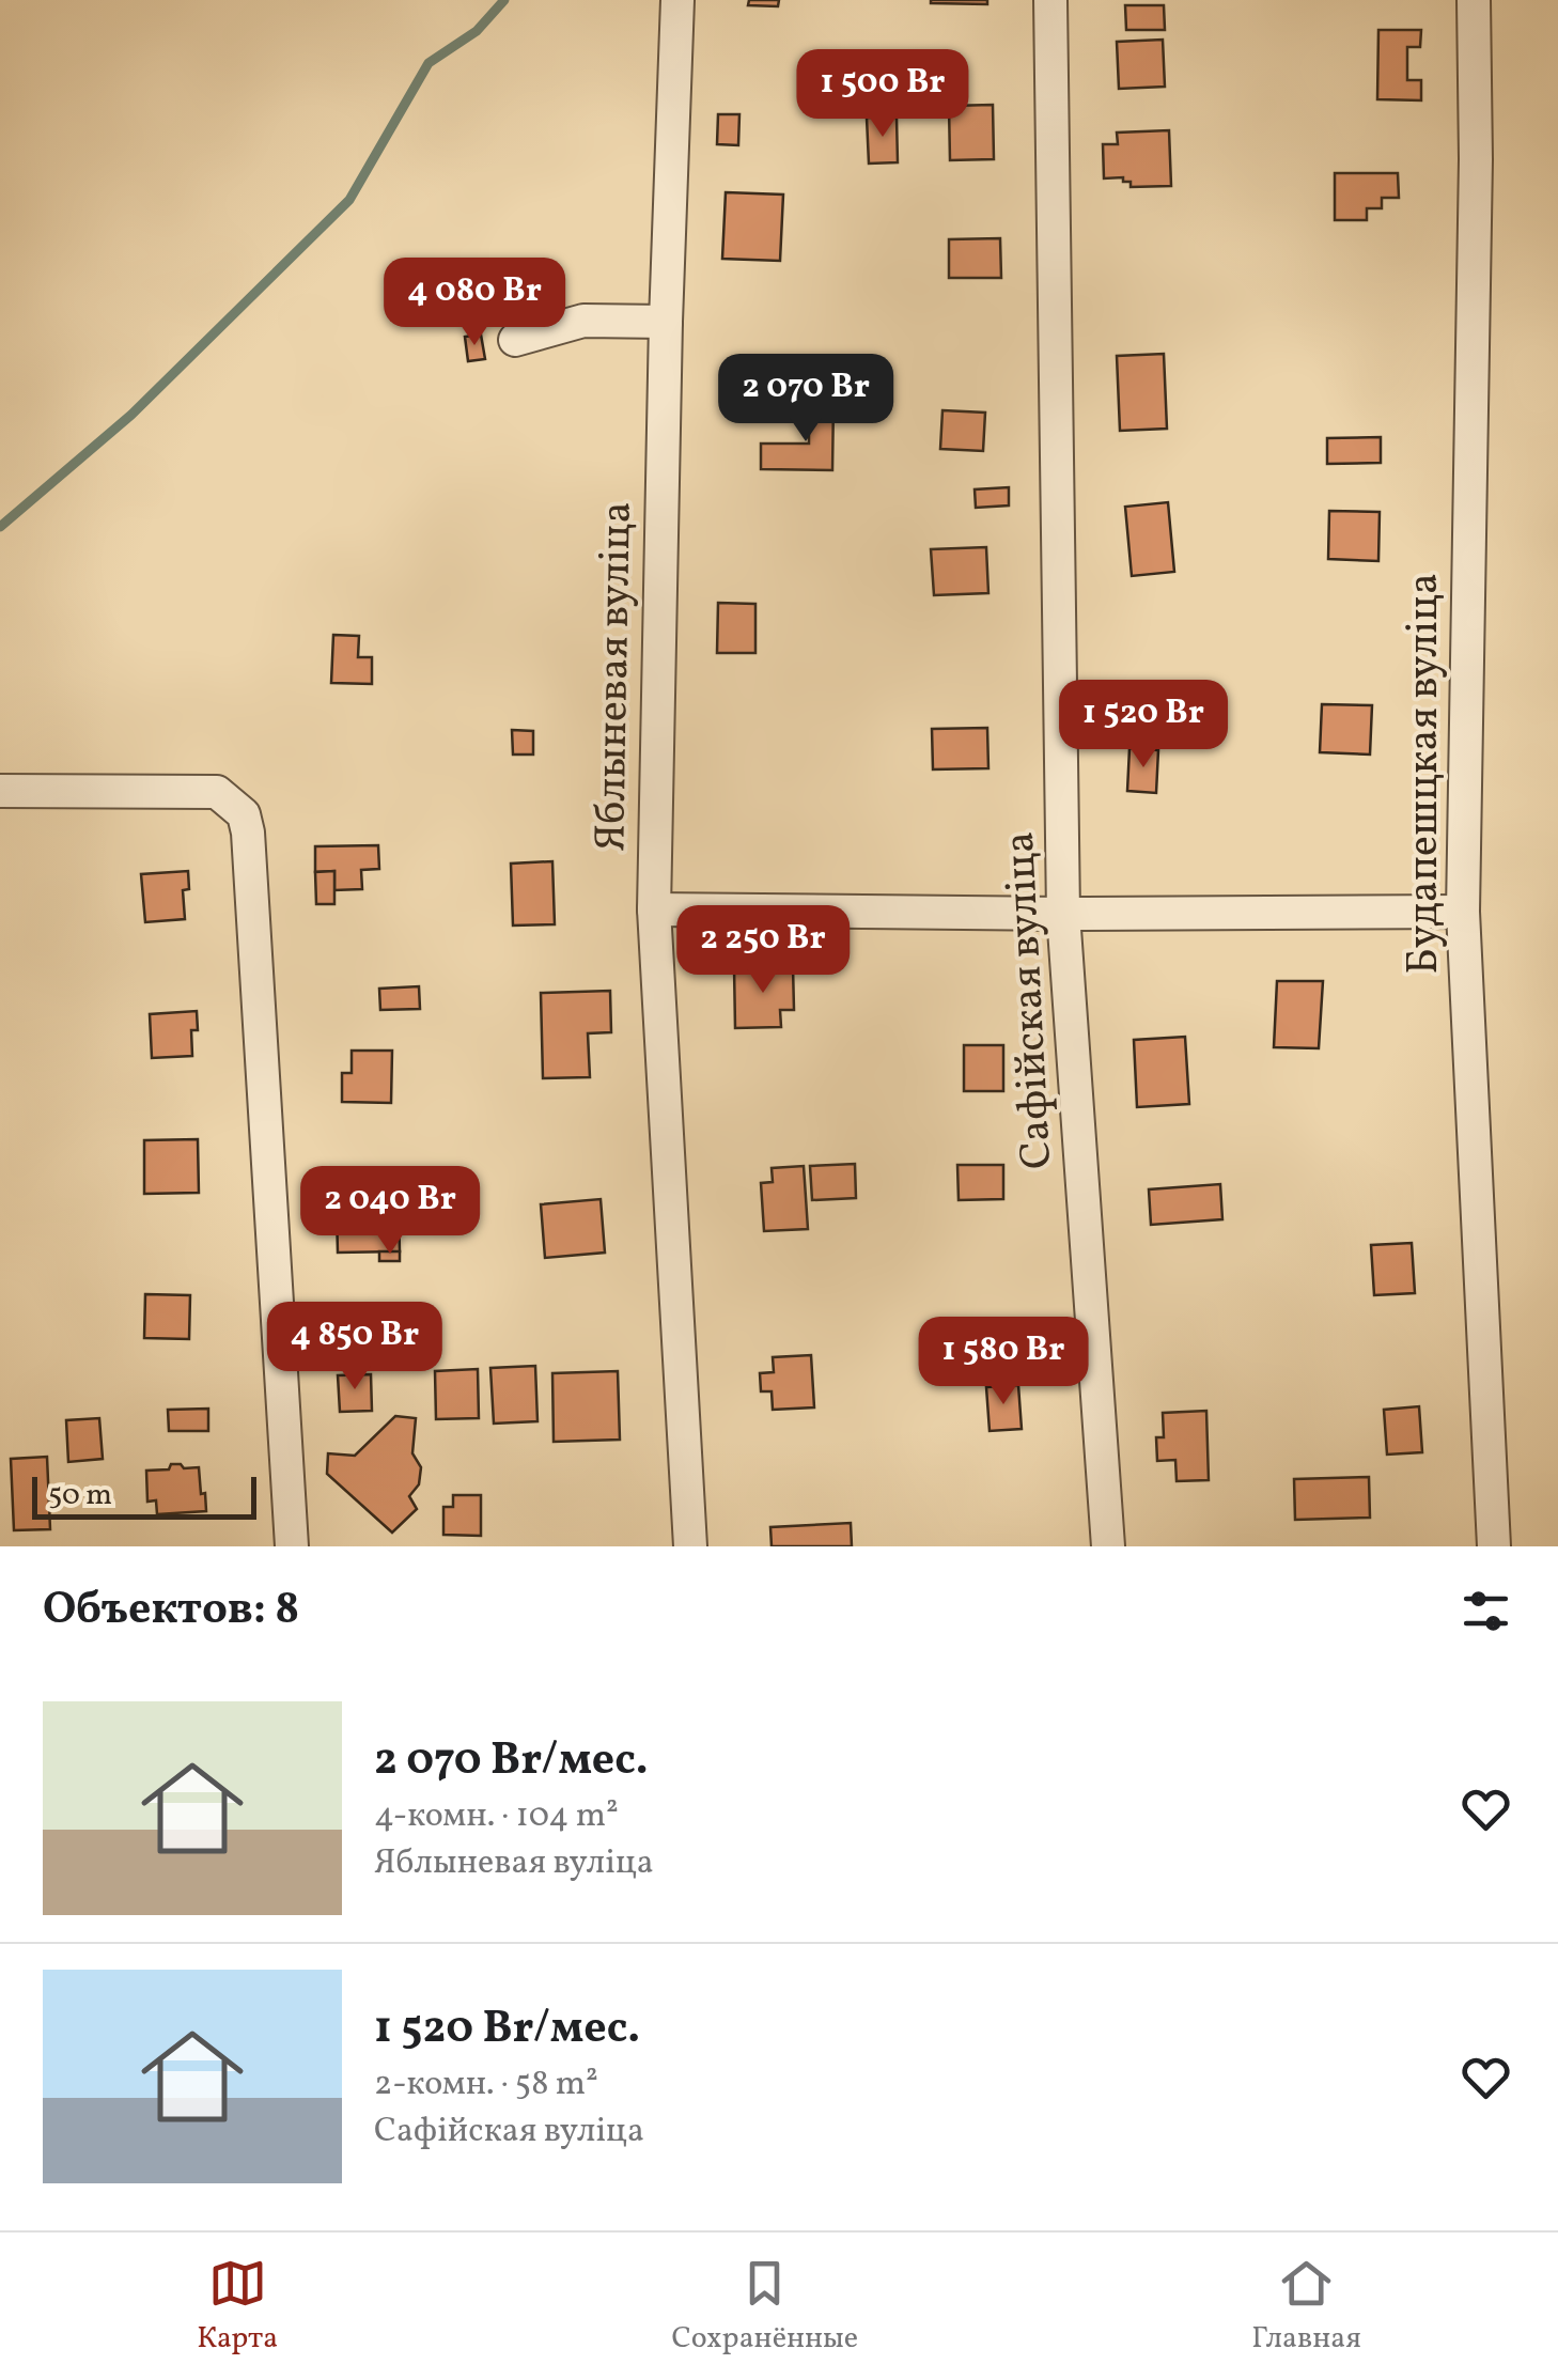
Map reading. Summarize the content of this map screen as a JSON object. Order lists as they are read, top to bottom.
{
  "streets": {
    "street": ["Яблыневая вуліца", "Будапешцкая вуліца", "Сафійская вуліца"]
  },
  "scale_bar": "50 m",
  "page": {
    "price": [
      "1 500 Br",
      "4 080 Br",
      "2 070 Br",
      "1 520 Br",
      "2 250 Br",
      "2 040 Br",
      "4 850 Br",
      "1 580 Br"
    ],
    "scale": "50 m",
    "heading": "Объектов: 8",
    "list": [
      {
        "name": "2 070 Br/мес.",
        "note": "4-комн. · 104 m² · Яблыневая вуліца"
      },
      {
        "name": "1 520 Br/мес.",
        "note": "2-комн. · 58 m² · Сафійская вуліца"
      }
    ],
    "tabs": ["Карта", "Сохранённые", "Главная"]
  }
}
